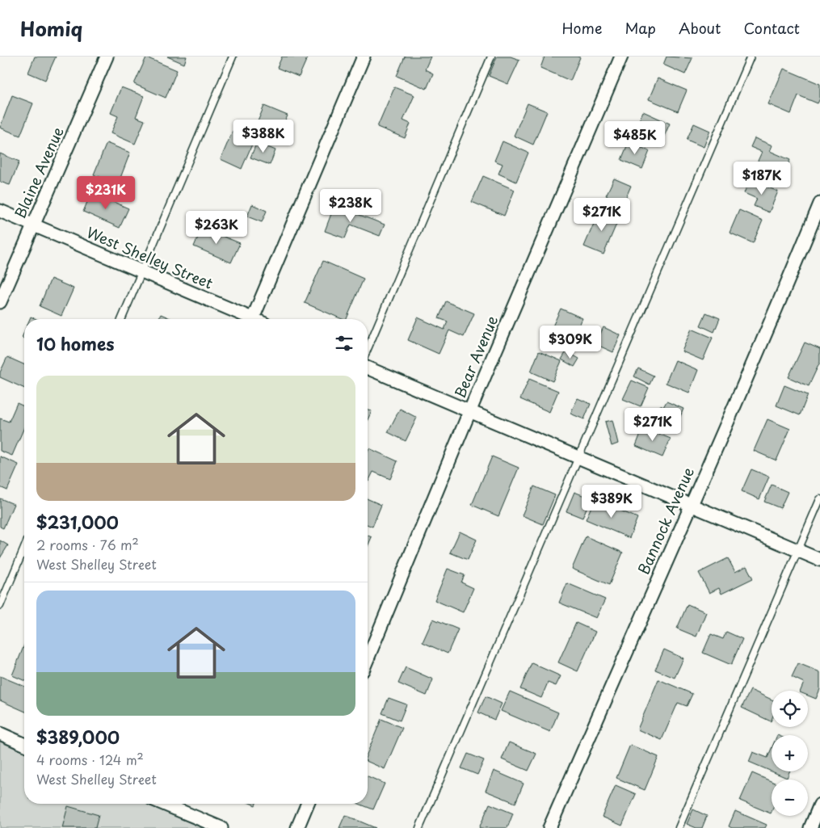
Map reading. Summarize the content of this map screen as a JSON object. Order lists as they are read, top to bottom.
{
  "streets": {
    "street": [
      "Blaine Avenue",
      "West Shelley Street",
      "Bear Avenue",
      "Bannock Avenue"
    ]
  },
  "crossings": [
    ["Blaine Avenue", "West Shelley Street"]
  ],
  "page": {
    "header": "Homiq",
    "nav": [
      "Home",
      "Map",
      "About",
      "Contact"
    ],
    "price": [
      "$388K",
      "$485K",
      "$187K",
      "$231K",
      "$238K",
      "$271K",
      "$263K",
      "$309K",
      "$271K",
      "$389K"
    ],
    "heading": "10 homes",
    "list": [
      {
        "name": "$231,000",
        "note": "2 rooms · 76 m² · West Shelley Street"
      },
      {
        "name": "$389,000",
        "note": "4 rooms · 124 m² · West Shelley Street"
      }
    ],
    "map_buttons": ["+", "−"]
  }
}
